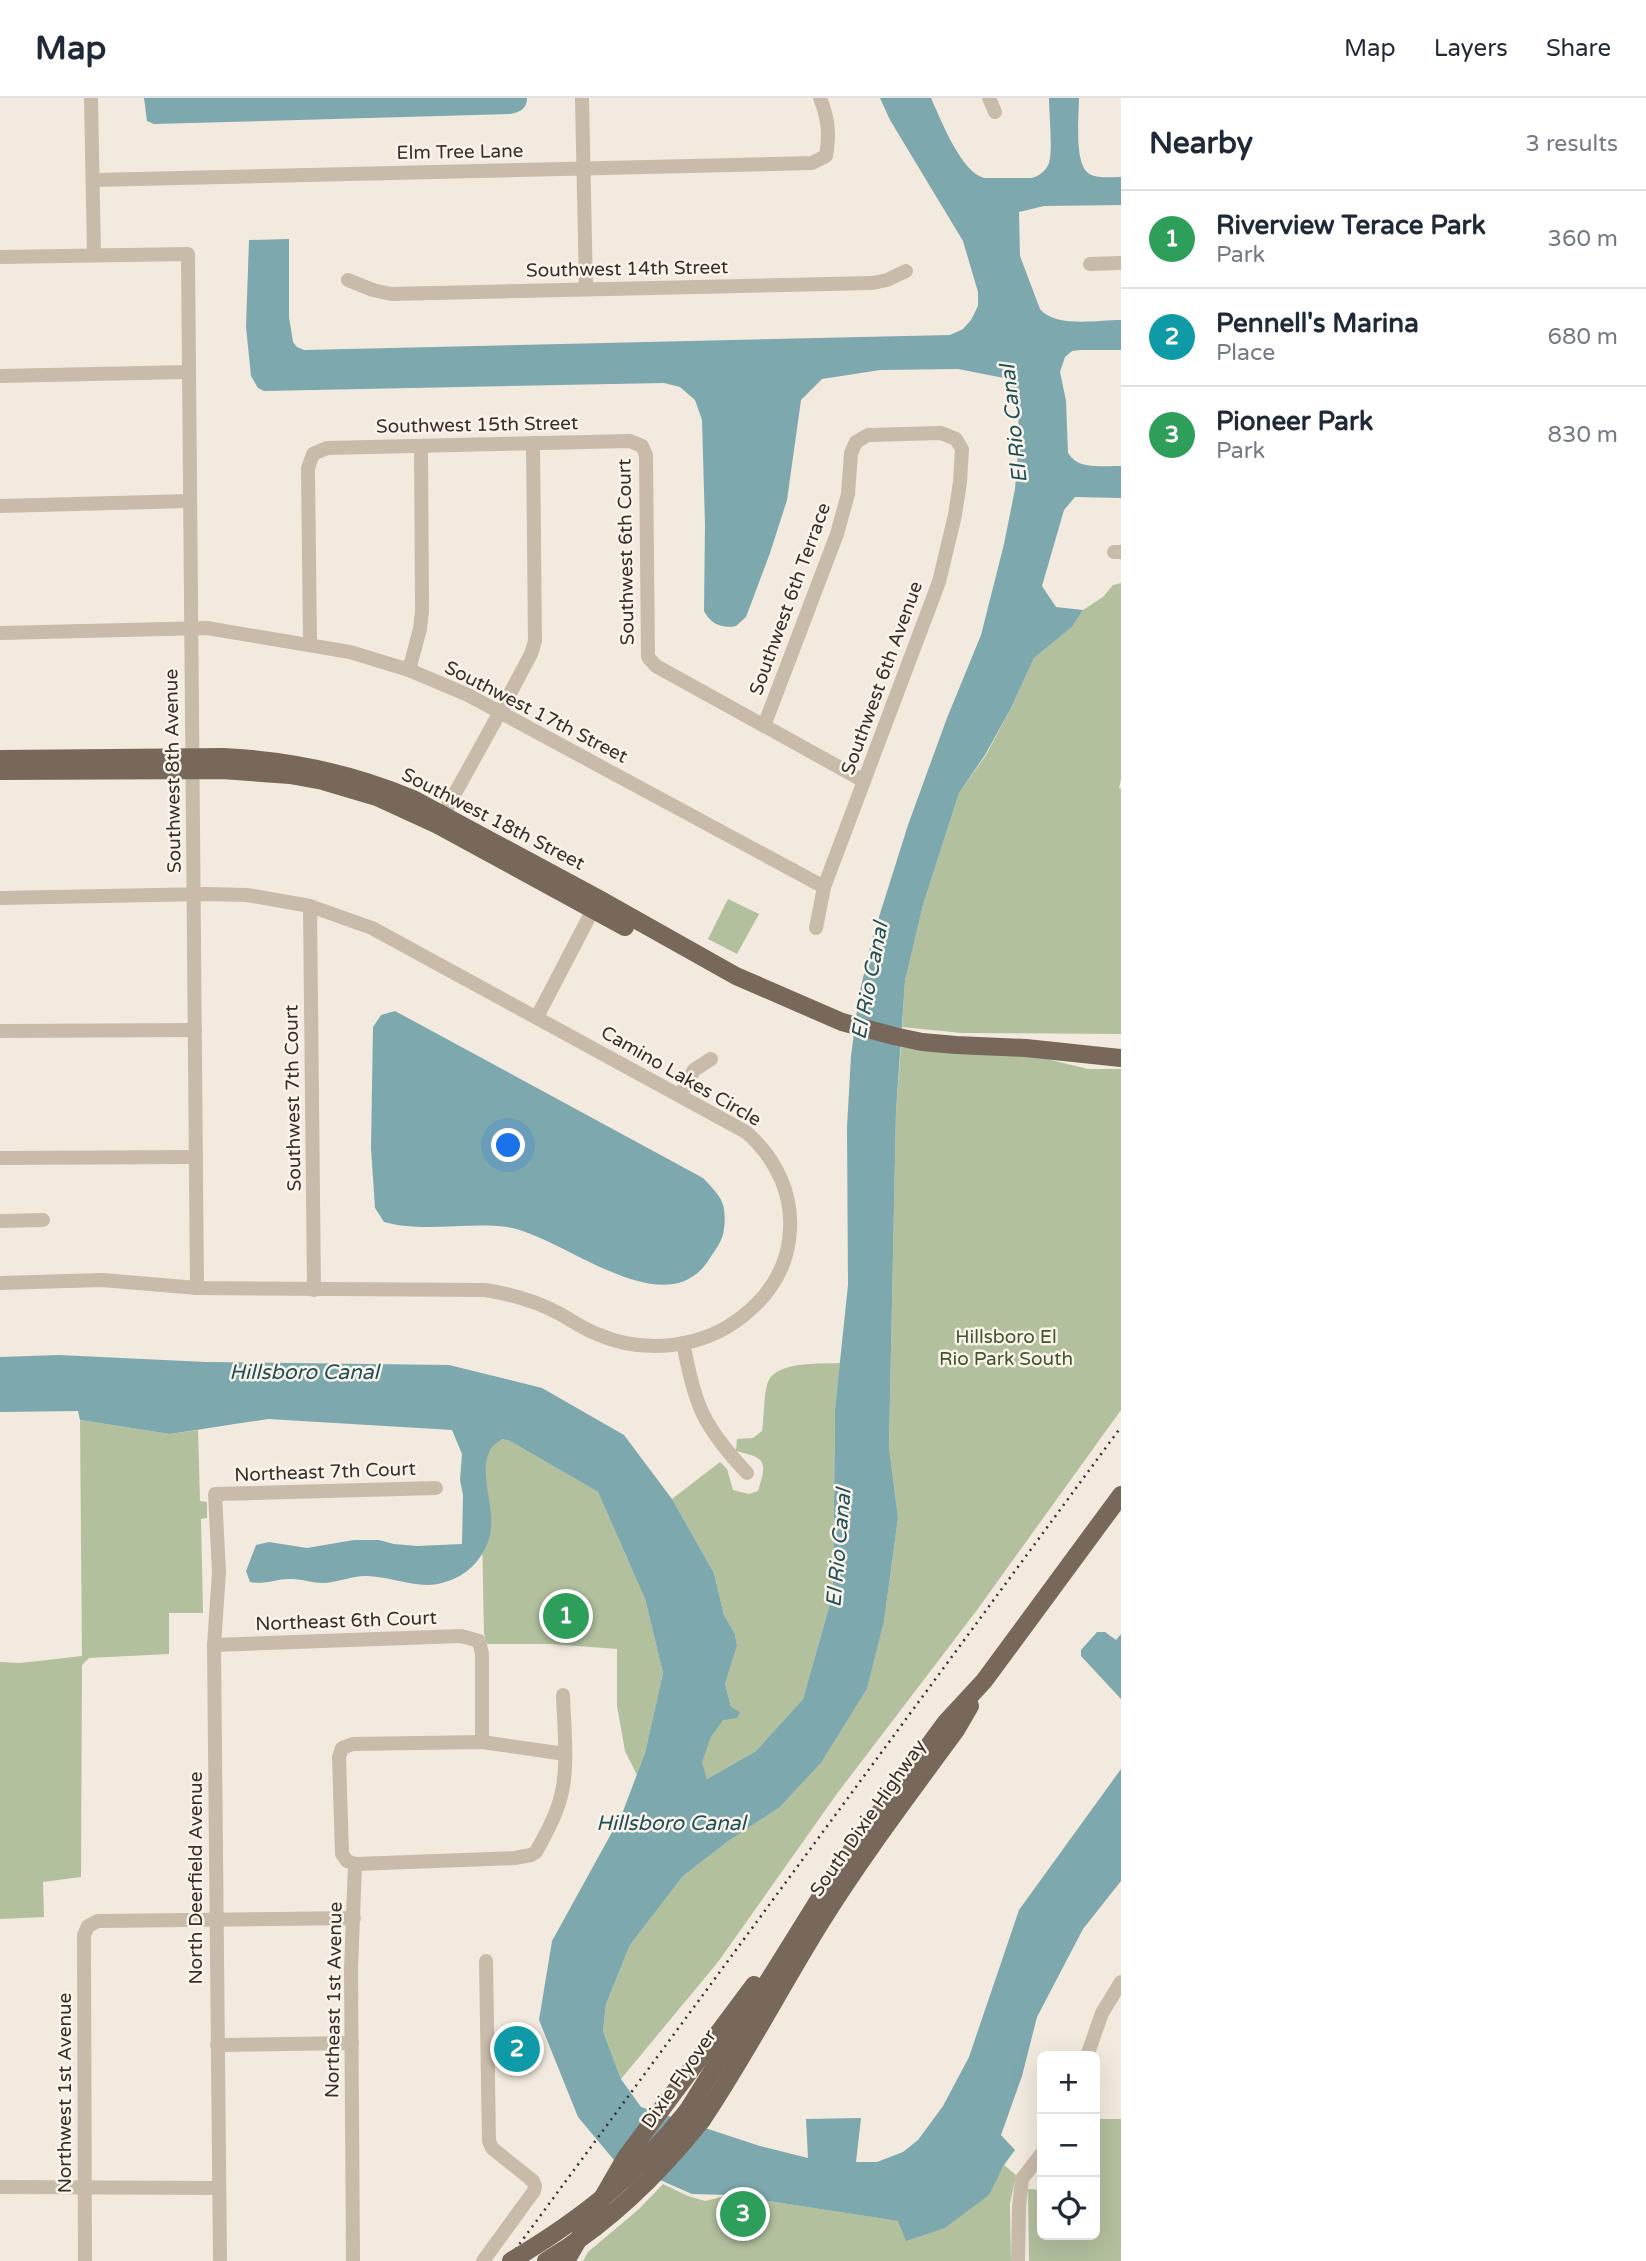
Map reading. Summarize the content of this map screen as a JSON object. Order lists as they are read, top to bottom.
{
  "streets": {
    "main road": ["Southwest 18th Street", "South Dixie Highway", "Dixie Flyover"],
    "street": [
      "Elm Tree Lane",
      "Southwest 14th Street",
      "Southwest 15th Street",
      "Southwest 6th Court",
      "Southwest 6th Terrace",
      "Southwest 6th Avenue",
      "Southwest 17th Street",
      "Southwest 8th Avenue",
      "Camino Lakes Circle",
      "Southwest 7th Court",
      "Northeast 7th Court",
      "Northeast 6th Court",
      "North Deerfield Avenue",
      "Northeast 1st Avenue",
      "Northwest 1st Avenue"
    ]
  },
  "crossings": [
    ["Southwest 15th Street", "Southwest 6th Court"],
    ["Southwest 15th Street", "Southwest 17th Street"],
    ["Southwest 6th Court", "Southwest 6th Terrace"],
    ["Southwest 6th Terrace", "Southwest 6th Avenue"],
    ["Southwest 6th Avenue", "Southwest 17th Street"],
    ["Southwest 17th Street", "Southwest 8th Avenue"],
    ["Southwest 8th Avenue", "Southwest 18th Street"],
    ["Southwest 8th Avenue", "Camino Lakes Circle"],
    ["Camino Lakes Circle", "Southwest 7th Court"],
    ["Northeast 7th Court", "North Deerfield Avenue"],
    ["Northeast 6th Court", "North Deerfield Avenue"],
    ["Northeast 6th Court", "Northeast 1st Avenue"],
    ["South Dixie Highway", "Dixie Flyover"],
    ["North Deerfield Avenue", "Northwest 1st Avenue"]
  ],
  "water": ["El Rio Canal", "Hillsboro Canal"],
  "parks": ["Hillsboro El Rio Park South"],
  "page": {
    "header": "Map",
    "nav": ["Map", "Layers", "Share"],
    "heading": ["Nearby", "3 results"],
    "list": [
      {
        "mark": "1",
        "name": "Riverview Terace Park",
        "note": "Park",
        "value": "360 m"
      },
      {
        "mark": "2",
        "name": "Pennell's Marina",
        "note": "Place",
        "value": "680 m"
      },
      {
        "mark": "3",
        "name": "Pioneer Park",
        "note": "Park",
        "value": "830 m"
      }
    ],
    "pins": ["1", "2", "3"],
    "map_buttons": ["+", "−"]
  }
}
